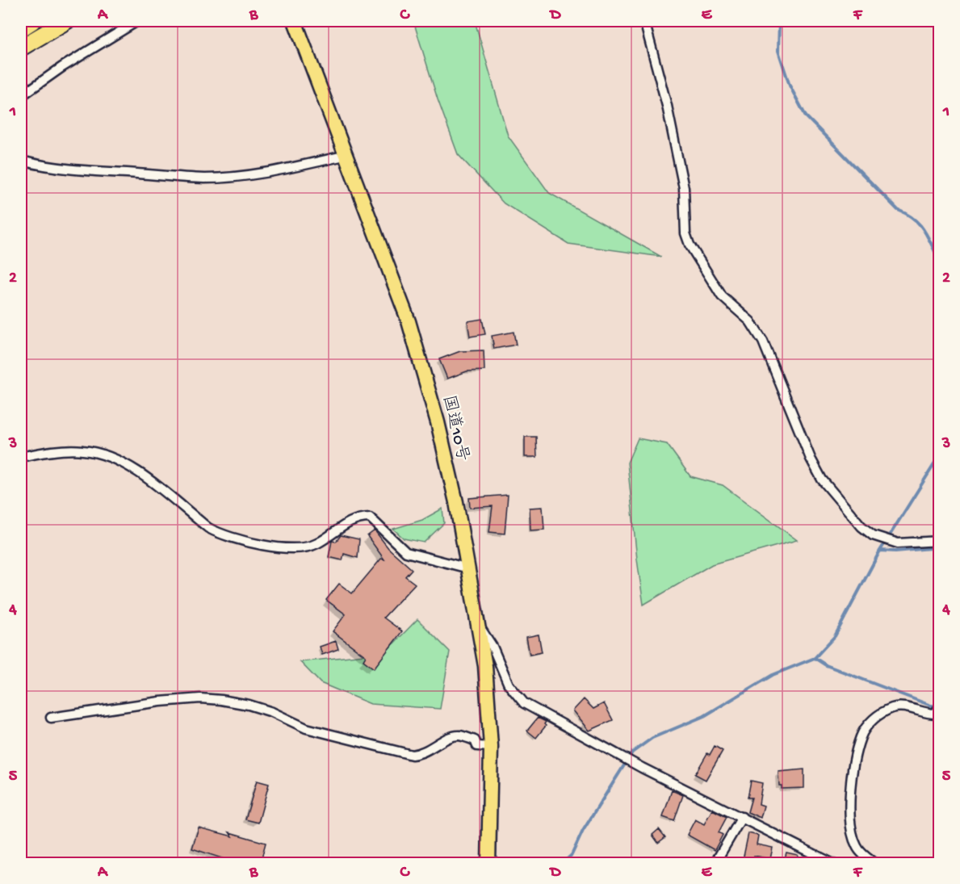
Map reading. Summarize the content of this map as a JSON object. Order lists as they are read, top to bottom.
{
  "streets": {
    "highway": ["国道10号"]
  },
  "grid": {
    "columns": [
      "A",
      "B",
      "C",
      "D",
      "E",
      "F"
    ],
    "rows": [
      "1",
      "2",
      "3",
      "4",
      "5"
    ]
  }
}
